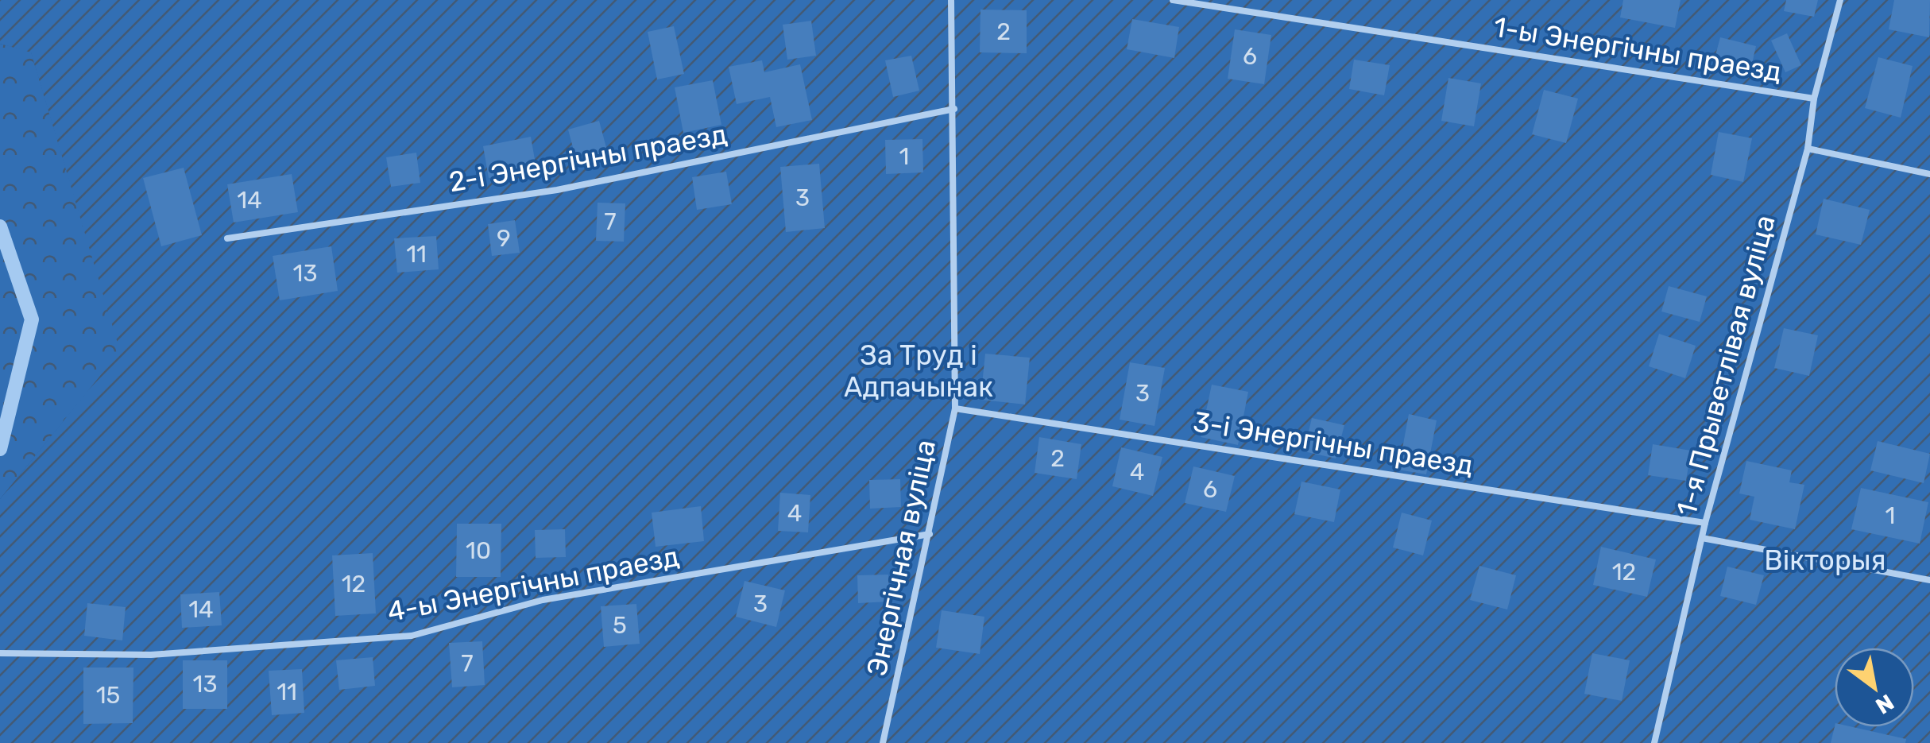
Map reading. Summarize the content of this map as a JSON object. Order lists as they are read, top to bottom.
{
  "streets": {
    "lane": [
      "1-ы Энергічны праезд",
      "2-і Энергічны праезд",
      "1-я Прыветлівая вуліца",
      "3-і Энергічны праезд",
      "Энергічная вуліца",
      "4-ы Энергічны праезд"
    ]
  },
  "crossings": [
    ["1-ы Энергічны праезд", "1-я Прыветлівая вуліца"],
    ["2-і Энергічны праезд", "Энергічная вуліца"],
    ["1-я Прыветлівая вуліца", "3-і Энергічны праезд"],
    ["3-і Энергічны праезд", "Энергічная вуліца"],
    ["Энергічная вуліца", "4-ы Энергічны праезд"]
  ],
  "parks": ["За Труд і Адпачынак", "Вікторыя"],
  "house_numbers": [
    "2",
    "6",
    "1",
    "3",
    "14",
    "7",
    "9",
    "11",
    "13",
    "3",
    "2",
    "4",
    "6",
    "4",
    "1",
    "10",
    "12",
    "12",
    "3",
    "14",
    "5",
    "7",
    "13",
    "11",
    "15"
  ],
  "north": "bottom right"
}
